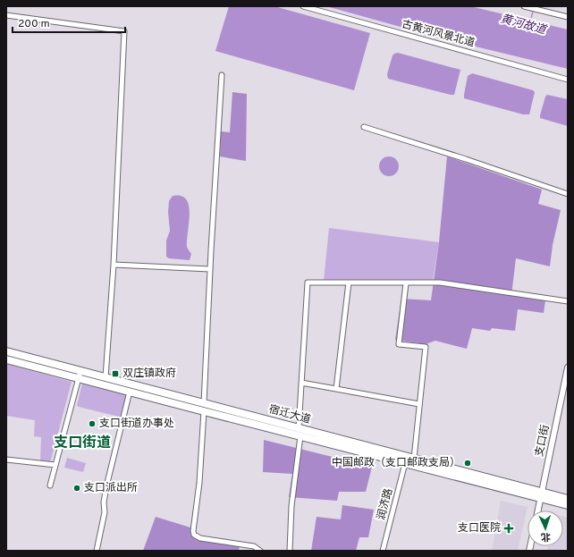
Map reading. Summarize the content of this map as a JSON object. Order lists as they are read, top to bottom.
{
  "streets": {
    "main road": ["宿迁大道"],
    "street": ["古黄河风景北道", "支口街", "润济路"]
  },
  "crossings": [
    ["宿迁大道", "支口街"],
    ["宿迁大道", "润济路"]
  ],
  "districts": ["支口街道"],
  "water": ["黄河故道"],
  "places": {
    "transit": ["双庄镇政府"],
    "other": ["支口街道办事处", "中国邮政（支口邮政支局）", "支口派出所"],
    "health": ["支口医院"]
  },
  "scale_bar": "200 m",
  "north": "bottom"
}
